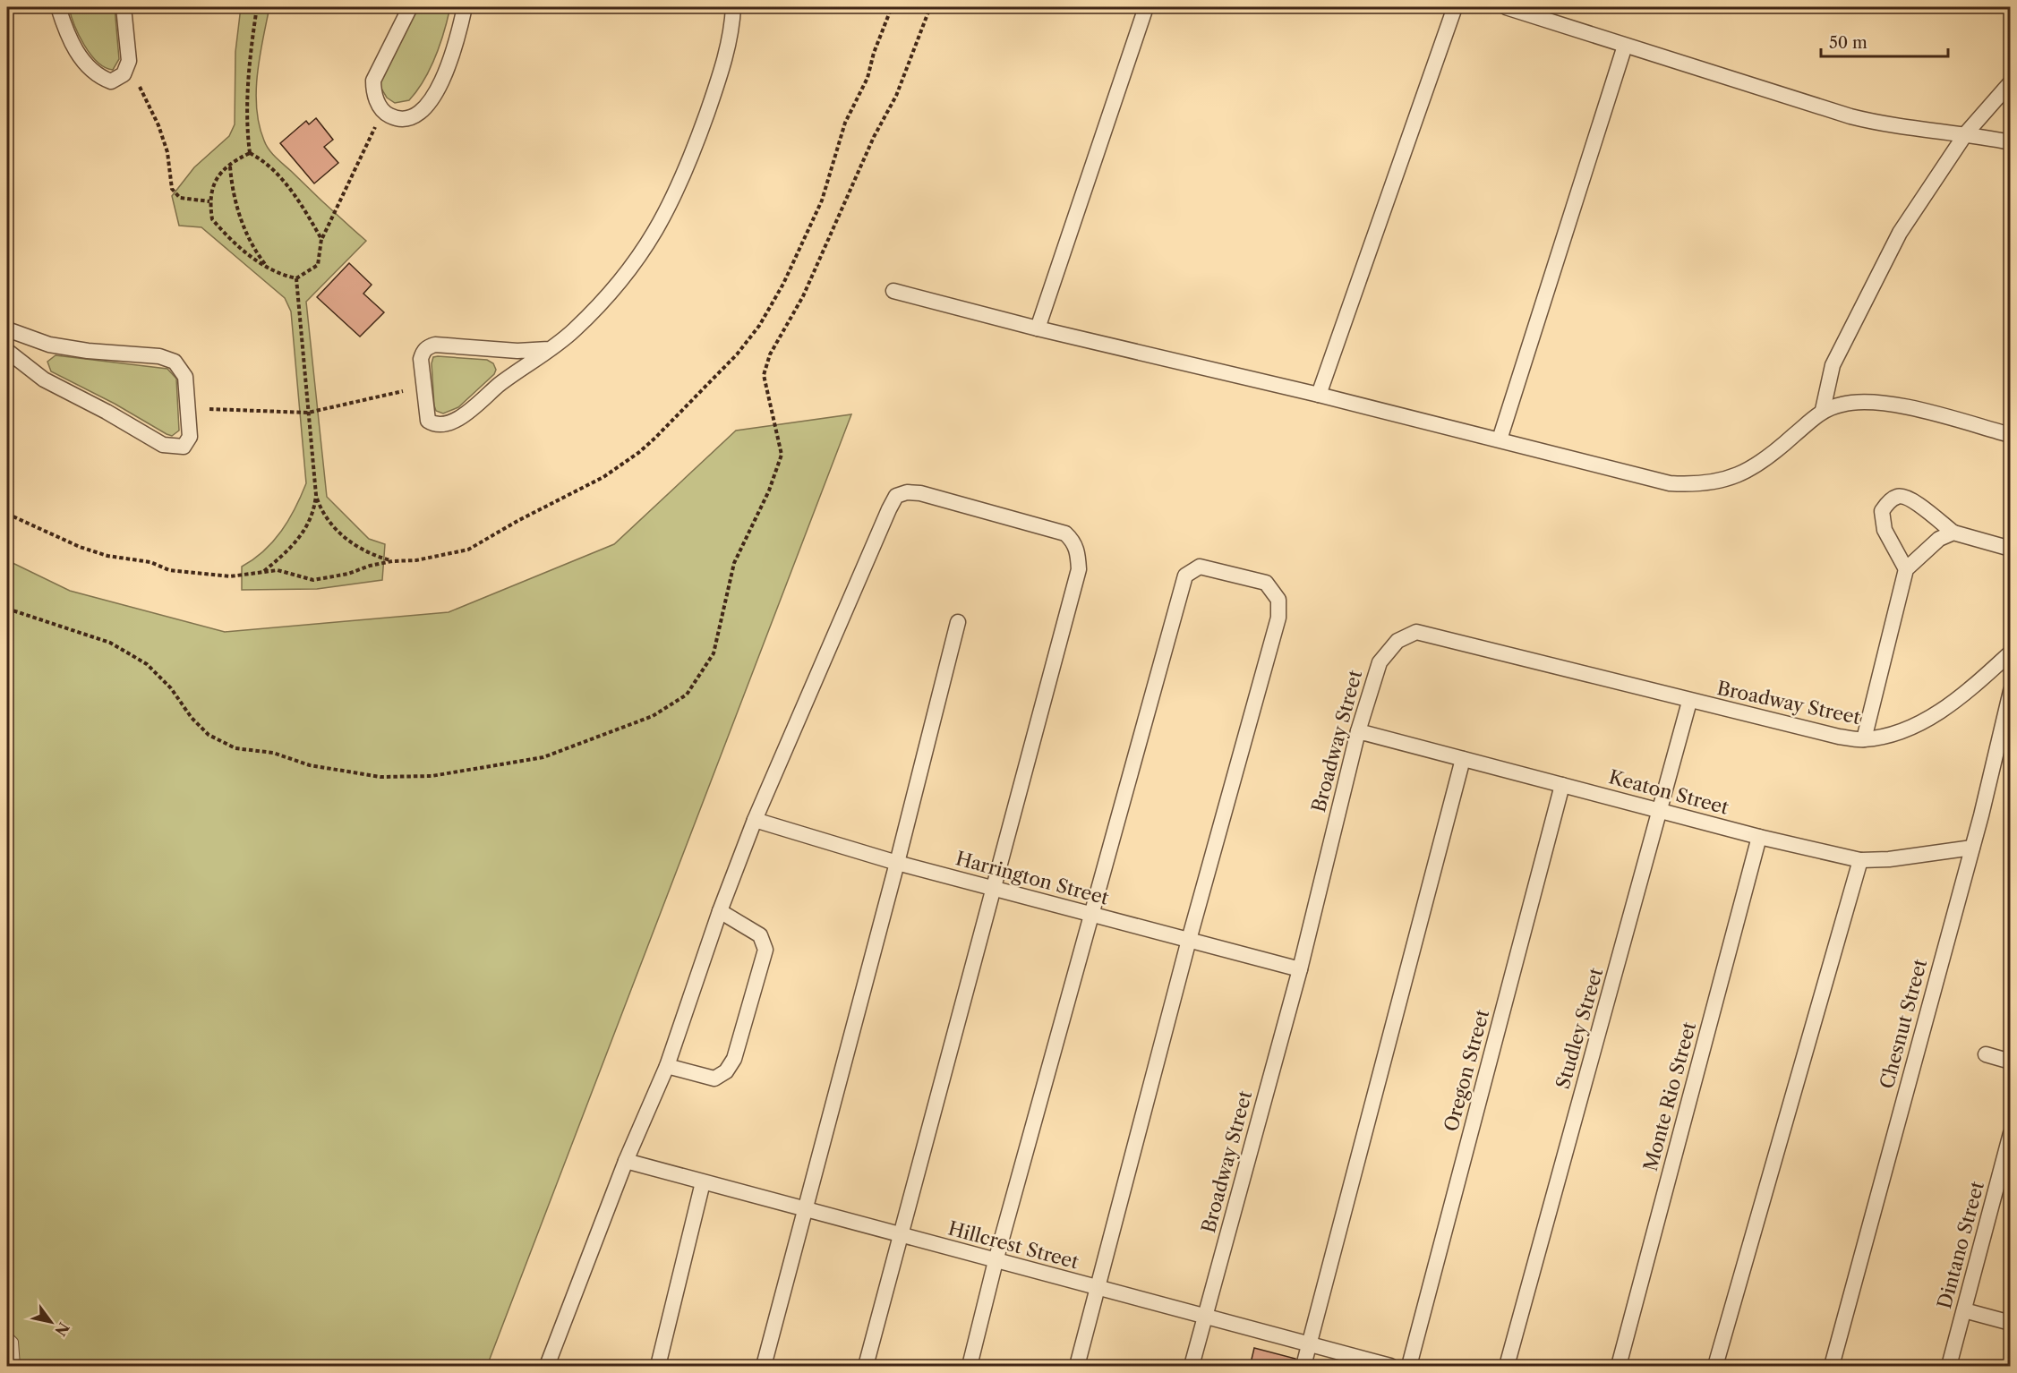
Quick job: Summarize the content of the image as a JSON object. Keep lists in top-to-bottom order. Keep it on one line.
{"streets":{"street":["Broadway Street","Keaton Street","Harrington Street","Chesnut Street","Studley Street","Oregon Street","Monte Rio Street","Hillcrest Street","Dintano Street"]},"crossings":[["Broadway Street","Keaton Street"],["Broadway Street","Harrington Street"],["Broadway Street","Studley Street"],["Broadway Street","Hillcrest Street"],["Keaton Street","Chesnut Street"],["Keaton Street","Studley Street"],["Keaton Street","Oregon Street"],["Keaton Street","Monte Rio Street"]],"scale_bar":"50 m","north":"bottom right"}
